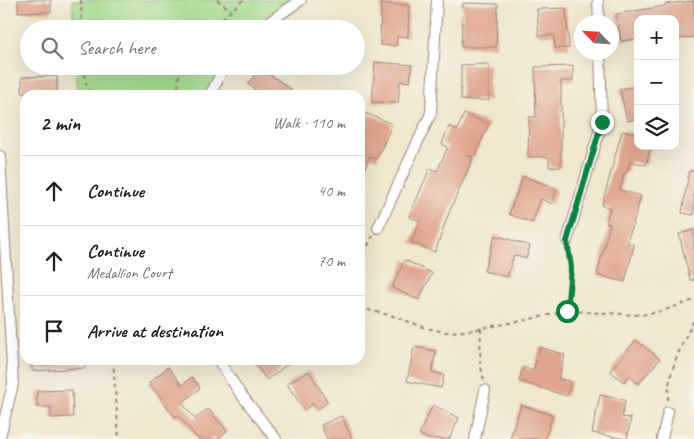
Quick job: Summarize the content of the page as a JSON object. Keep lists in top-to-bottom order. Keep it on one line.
{"north":"top left","page":{"map_buttons":["+","−"],"search":"Search here","heading":["2 min","Walk · 110 m"],"list":[["Continue","40 m"],["Continue","Medallion Court","70 m"],"Arrive at destination"]}}
